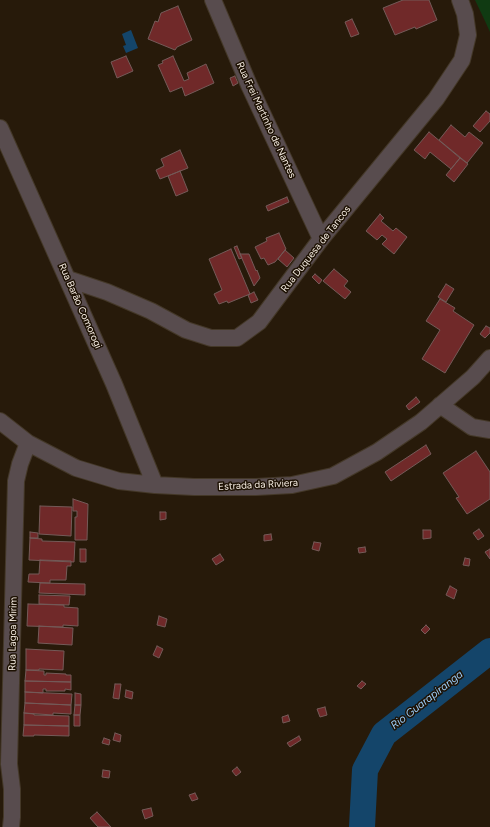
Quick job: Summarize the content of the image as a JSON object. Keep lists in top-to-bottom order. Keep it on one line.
{"streets":{"street":["Rua Frei Martinho de Nantes","Rua Duquesa de Tancos","Rua Barão Comorogi","Estrada da Riviera","Rua Lagoa Mirim"]},"crossings":[["Rua Frei Martinho de Nantes","Rua Duquesa de Tancos"],["Rua Duquesa de Tancos","Rua Barão Comorogi"],["Rua Barão Comorogi","Estrada da Riviera"],["Estrada da Riviera","Rua Lagoa Mirim"]],"water":["Rio Guarapiranga"]}
